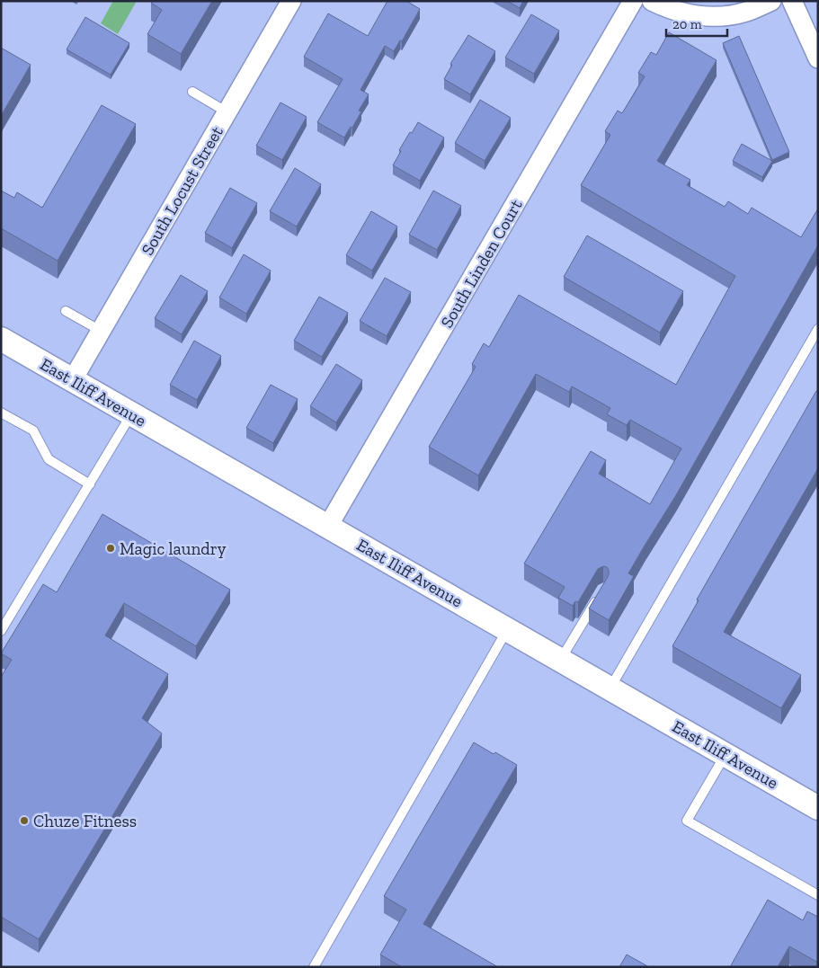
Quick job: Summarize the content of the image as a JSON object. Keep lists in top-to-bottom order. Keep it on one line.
{"streets":{"street":["South Locust Street","South Linden Court","East Iliff Avenue"]},"crossings":[["South Locust Street","East Iliff Avenue"],["South Linden Court","East Iliff Avenue"]],"places":["Magic laundry","Chuze Fitness"],"scale_bar":"20 m"}
